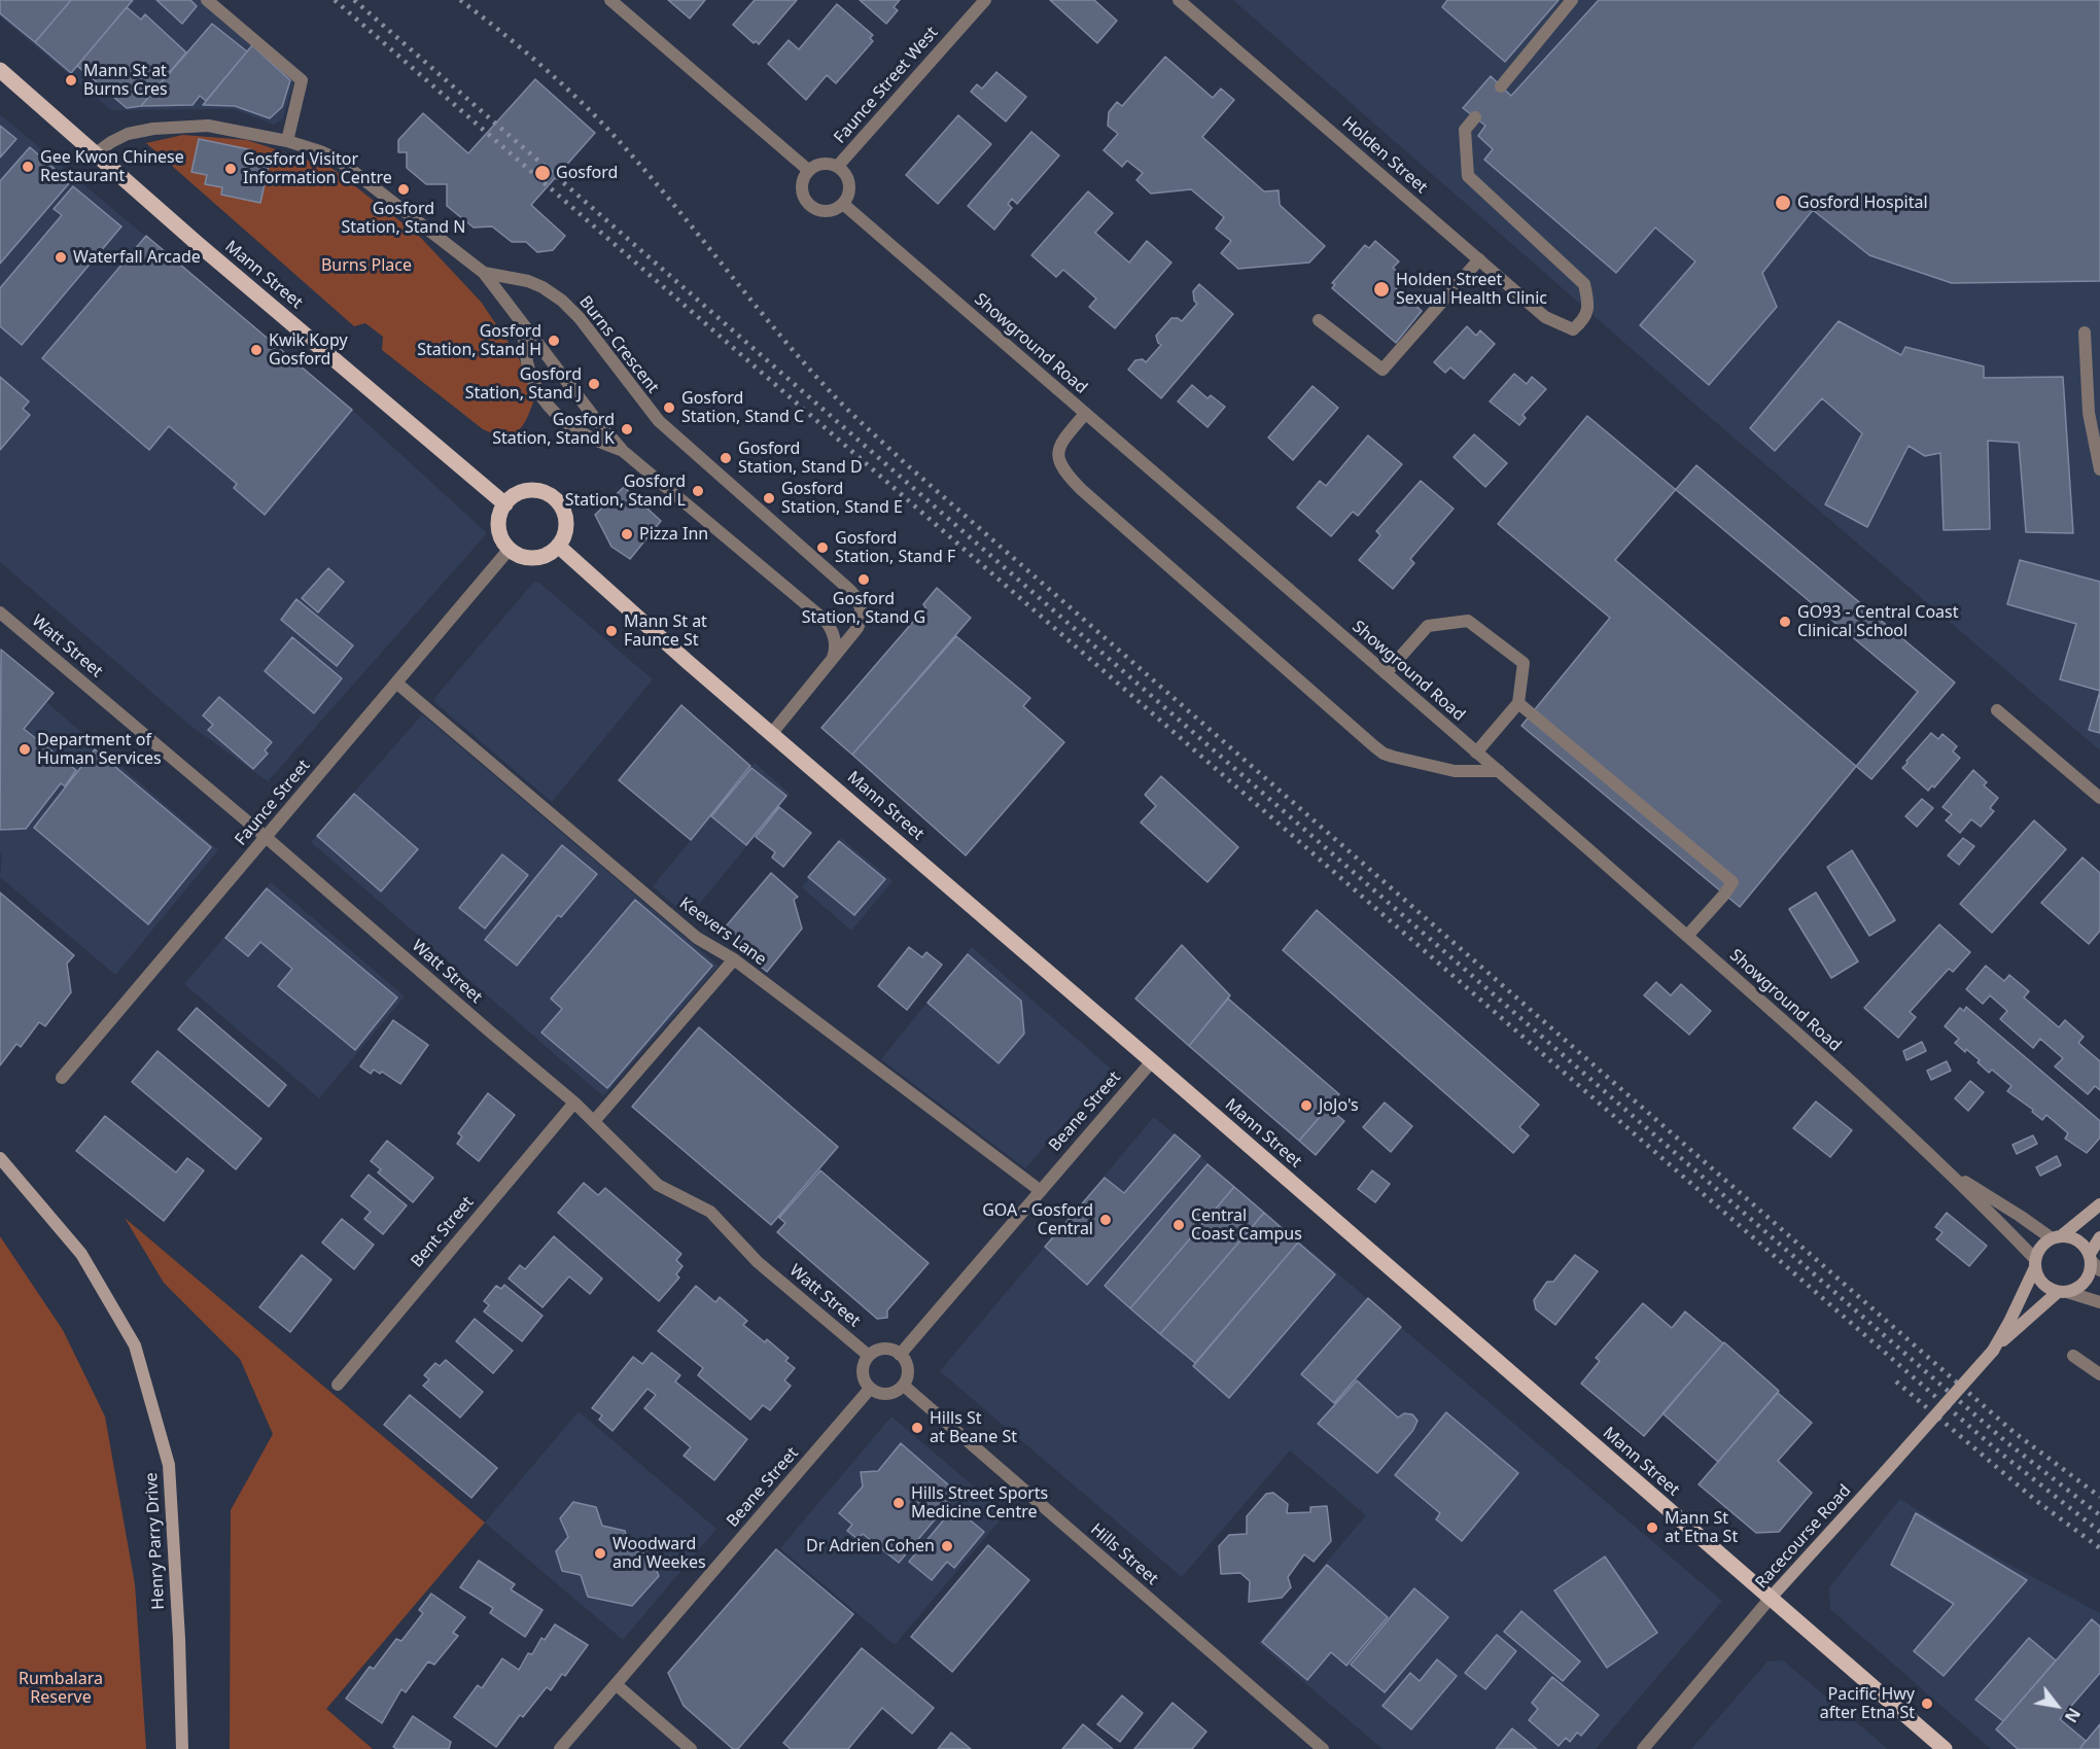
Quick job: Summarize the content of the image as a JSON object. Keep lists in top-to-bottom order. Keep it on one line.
{"streets":{"main road":["Mann Street","Racecourse Road","Henry Parry Drive"],"street":["Faunce Street West","Holden Street","Showground Road","Burns Crescent","Watt Street","Faunce Street","Keevers Lane","Beane Street","Bent Street","Hills Street"]},"crossings":[["Faunce Street West","Showground Road"],["Mann Street","Burns Crescent"],["Mann Street","Faunce Street"],["Mann Street","Beane Street"],["Mann Street","Racecourse Road"],["Showground Road","Racecourse Road"],["Watt Street","Faunce Street"],["Watt Street","Beane Street"],["Watt Street","Bent Street"],["Watt Street","Hills Street"],["Faunce Street","Keevers Lane"],["Keevers Lane","Beane Street"],["Beane Street","Hills Street"]],"parks":["Burns Place","Rumbalara Reserve"],"places":["Mann St at Burns Cres","Gee Kwon Chinese Restaurant","Gosford Visitor Information Centre","Gosford","Gosford Station, Stand N","Gosford Hospital","Waterfall Arcade","Holden Street Sexual Health Clinic","Gosford Station, Stand H","Kwik Kopy Gosford","Gosford Station, Stand J","Gosford Station, Stand C","Gosford Station, Stand K","Gosford Station, Stand D","Gosford Station, Stand L","Gosford Station, Stand E","Pizza Inn","Gosford Station, Stand F","Gosford Station, Stand G","GO93 - Central Coast Clinical School","Mann St at Faunce St","Department of Human Services","JoJo's","GOA - Gosford Central","Central Coast Campus","Hills St at Beane St","Hills Street Sports Medicine Centre","Mann St at Etna St","Dr Adrien Cohen","Woodward and Weekes","Pacific Hwy after Etna St"],"north":"bottom right"}
